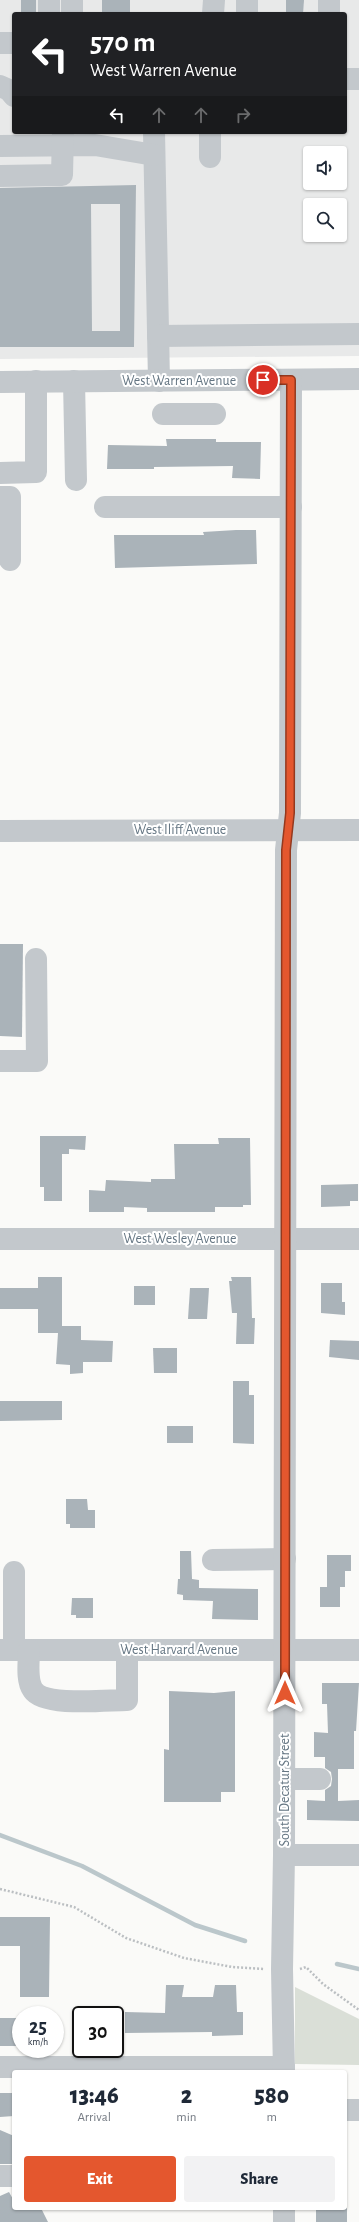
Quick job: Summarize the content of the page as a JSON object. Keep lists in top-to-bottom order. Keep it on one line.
{"streets":{"street":["West Warren Avenue","West Iliff Avenue","West Wesley Avenue","West Harvard Avenue","South Decatur Street"]},"crossings":[["West Warren Avenue","South Decatur Street"],["West Iliff Avenue","South Decatur Street"],["West Wesley Avenue","South Decatur Street"],["West Harvard Avenue","South Decatur Street"]],"page":{"turn":["570 m","West Warren Avenue"],"speed":"25 km/h","limit":"30","eta":["13:46","Arrival","2","min","580","m"],"buttons":["Exit","Share"]}}
